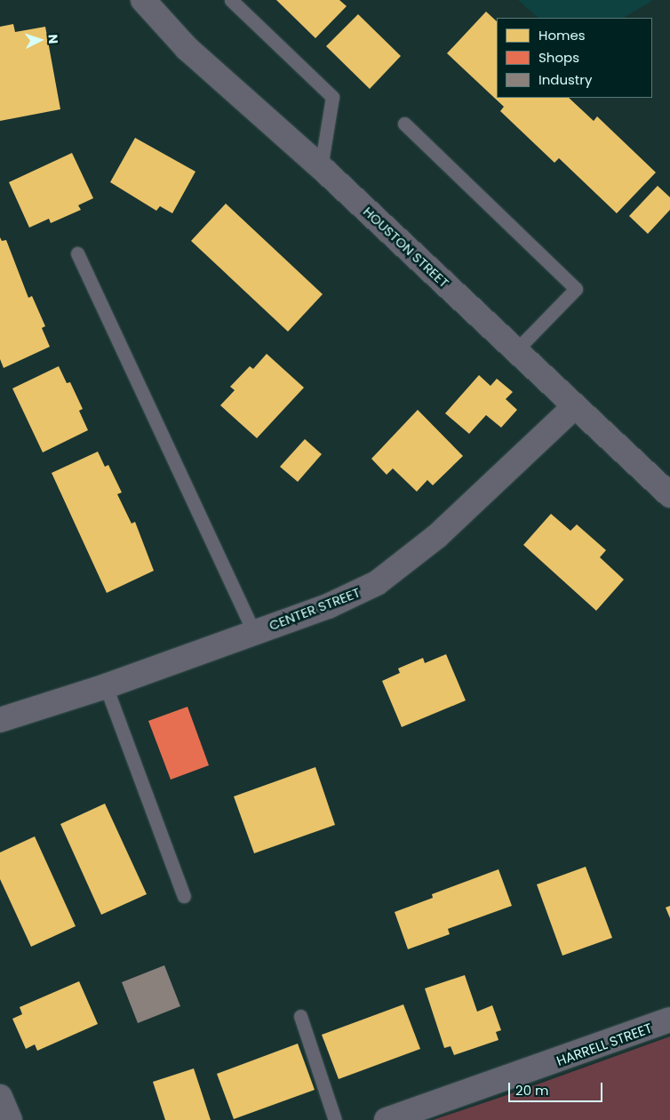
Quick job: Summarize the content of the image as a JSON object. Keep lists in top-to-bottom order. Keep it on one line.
{"streets":{"street":["HOUSTON STREET","CENTER STREET","HARRELL STREET"]},"crossings":[["HOUSTON STREET","CENTER STREET"]],"legend":["Homes","Shops","Industry"],"scale_bar":"20 m","north":"right"}
